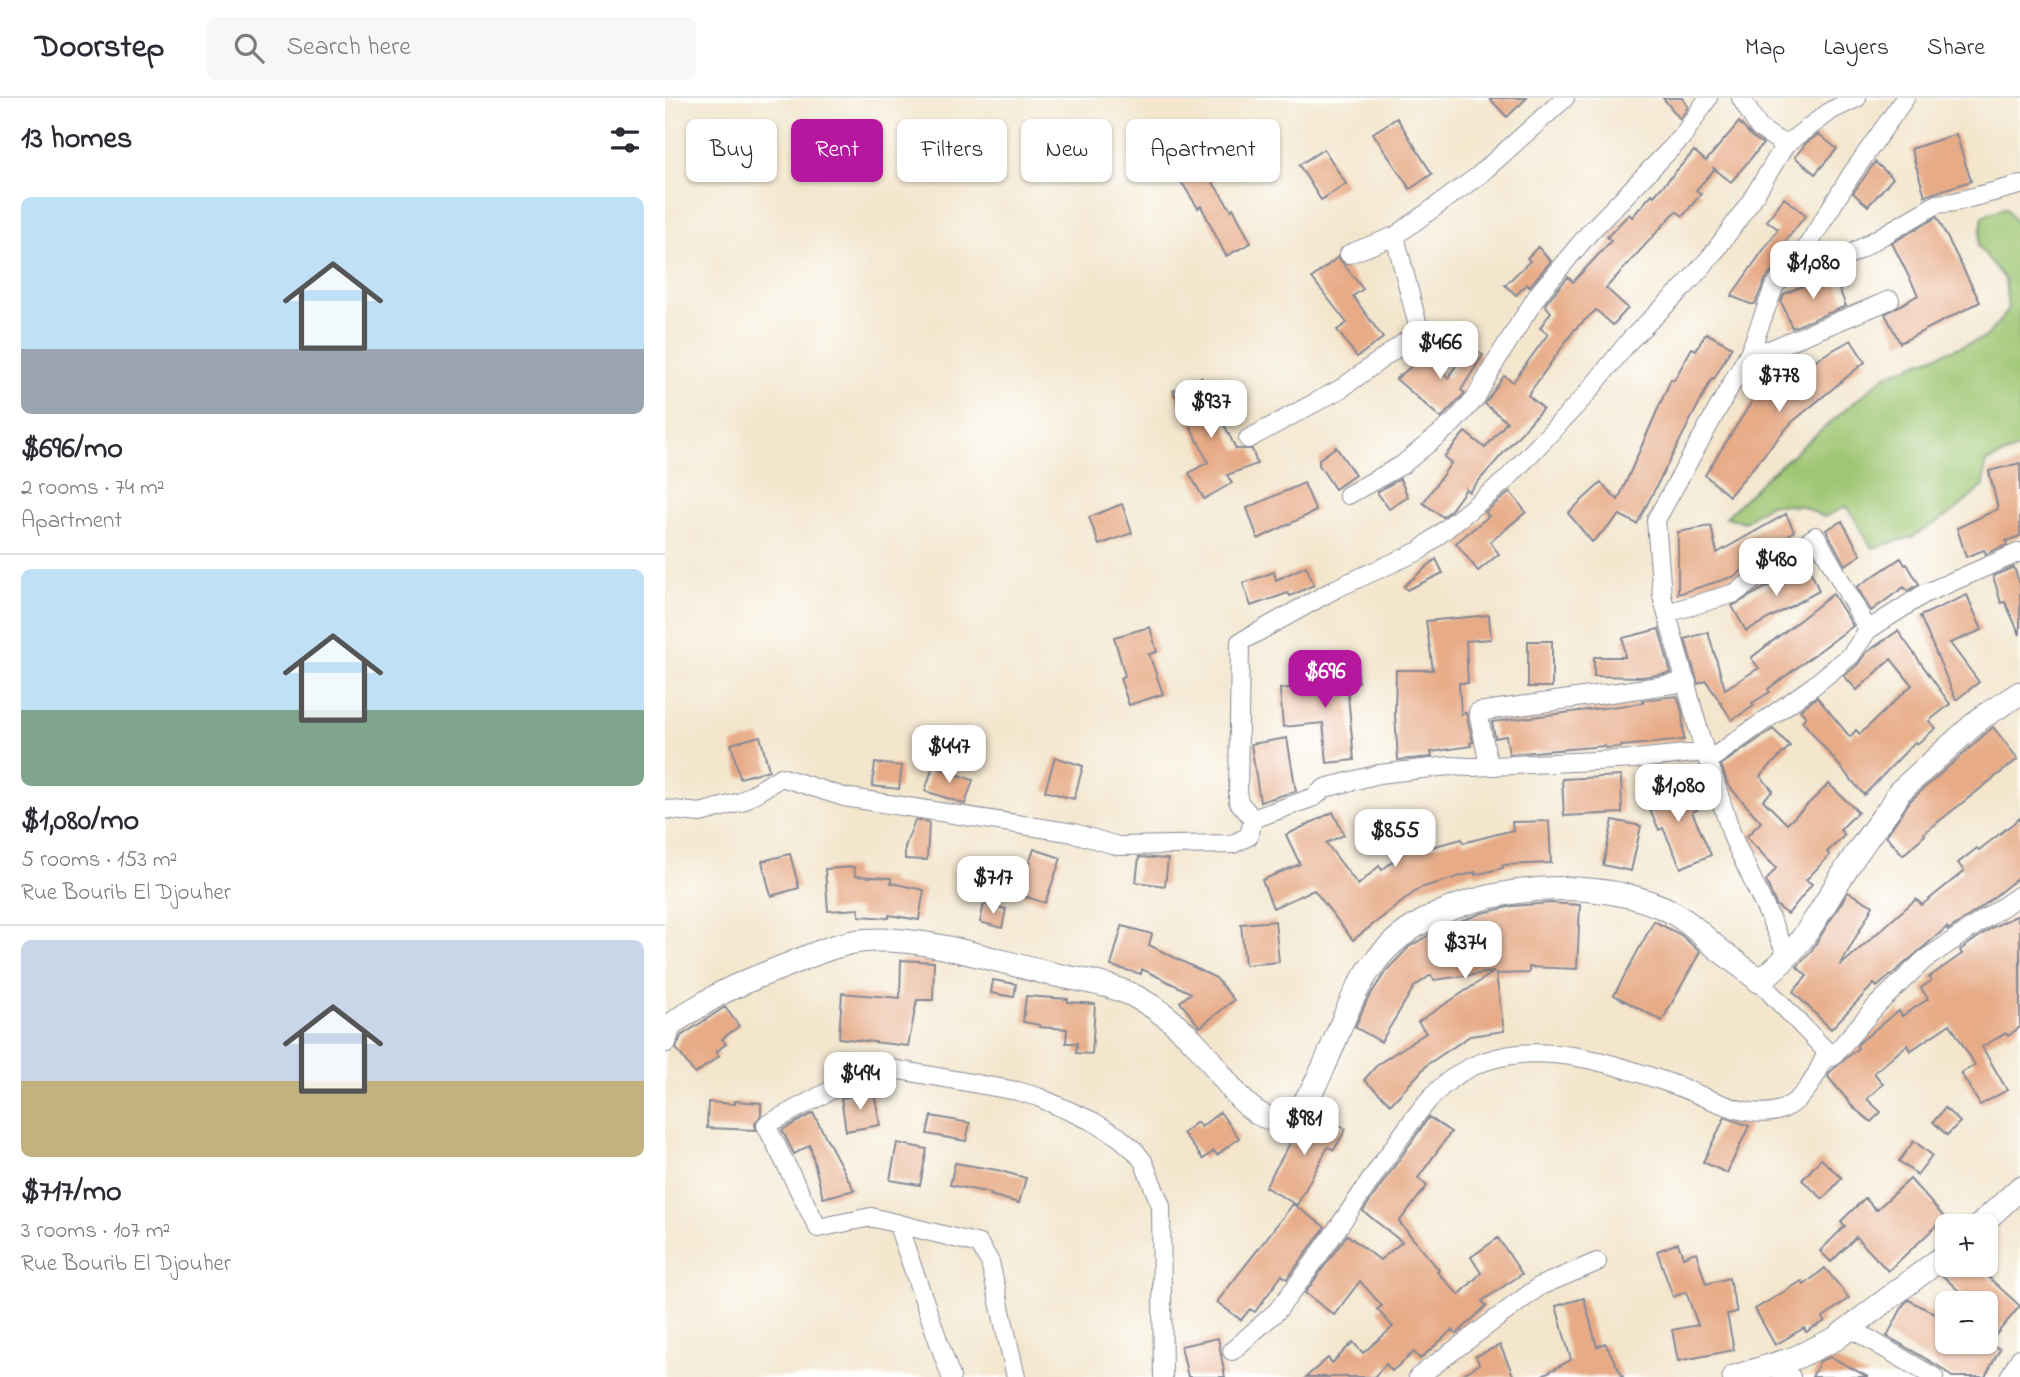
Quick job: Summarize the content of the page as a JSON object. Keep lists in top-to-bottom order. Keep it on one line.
{"page":{"header":"Doorstep","search":"Search here","nav":["Map","Layers","Share"],"heading":"13 homes","chip":["Buy","Rent","Filters","New","Apartment"],"list":[{"name":"$696/mo","note":"2 rooms · 74 m² · Apartment"},{"name":"$1,080/mo","note":"5 rooms · 153 m² · Rue Bourib El Djouher"},{"name":"$717/mo","note":"3 rooms · 107 m² · Rue Bourib El Djouher"}],"price":["$1,080","$466","$778","$937","$480","$696","$447","$1,080","$855","$717","$374","$494","$981"],"map_buttons":["+","−"]}}
